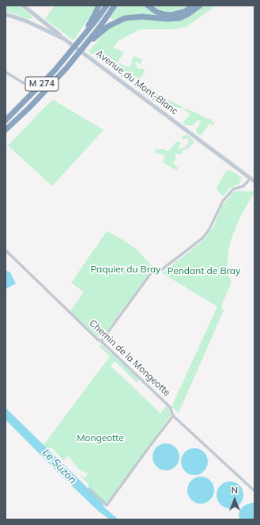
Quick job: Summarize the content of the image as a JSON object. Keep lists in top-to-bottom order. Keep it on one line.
{"streets":{"highway":["M 274"],"main road":["Avenue du Mont-Blanc"],"street":["Chemin de la Mongeotte"]},"water":["Le Suzon"],"parks":["Paquier du Bray","Pendant de Bray","Mongeotte"],"north":"top"}
